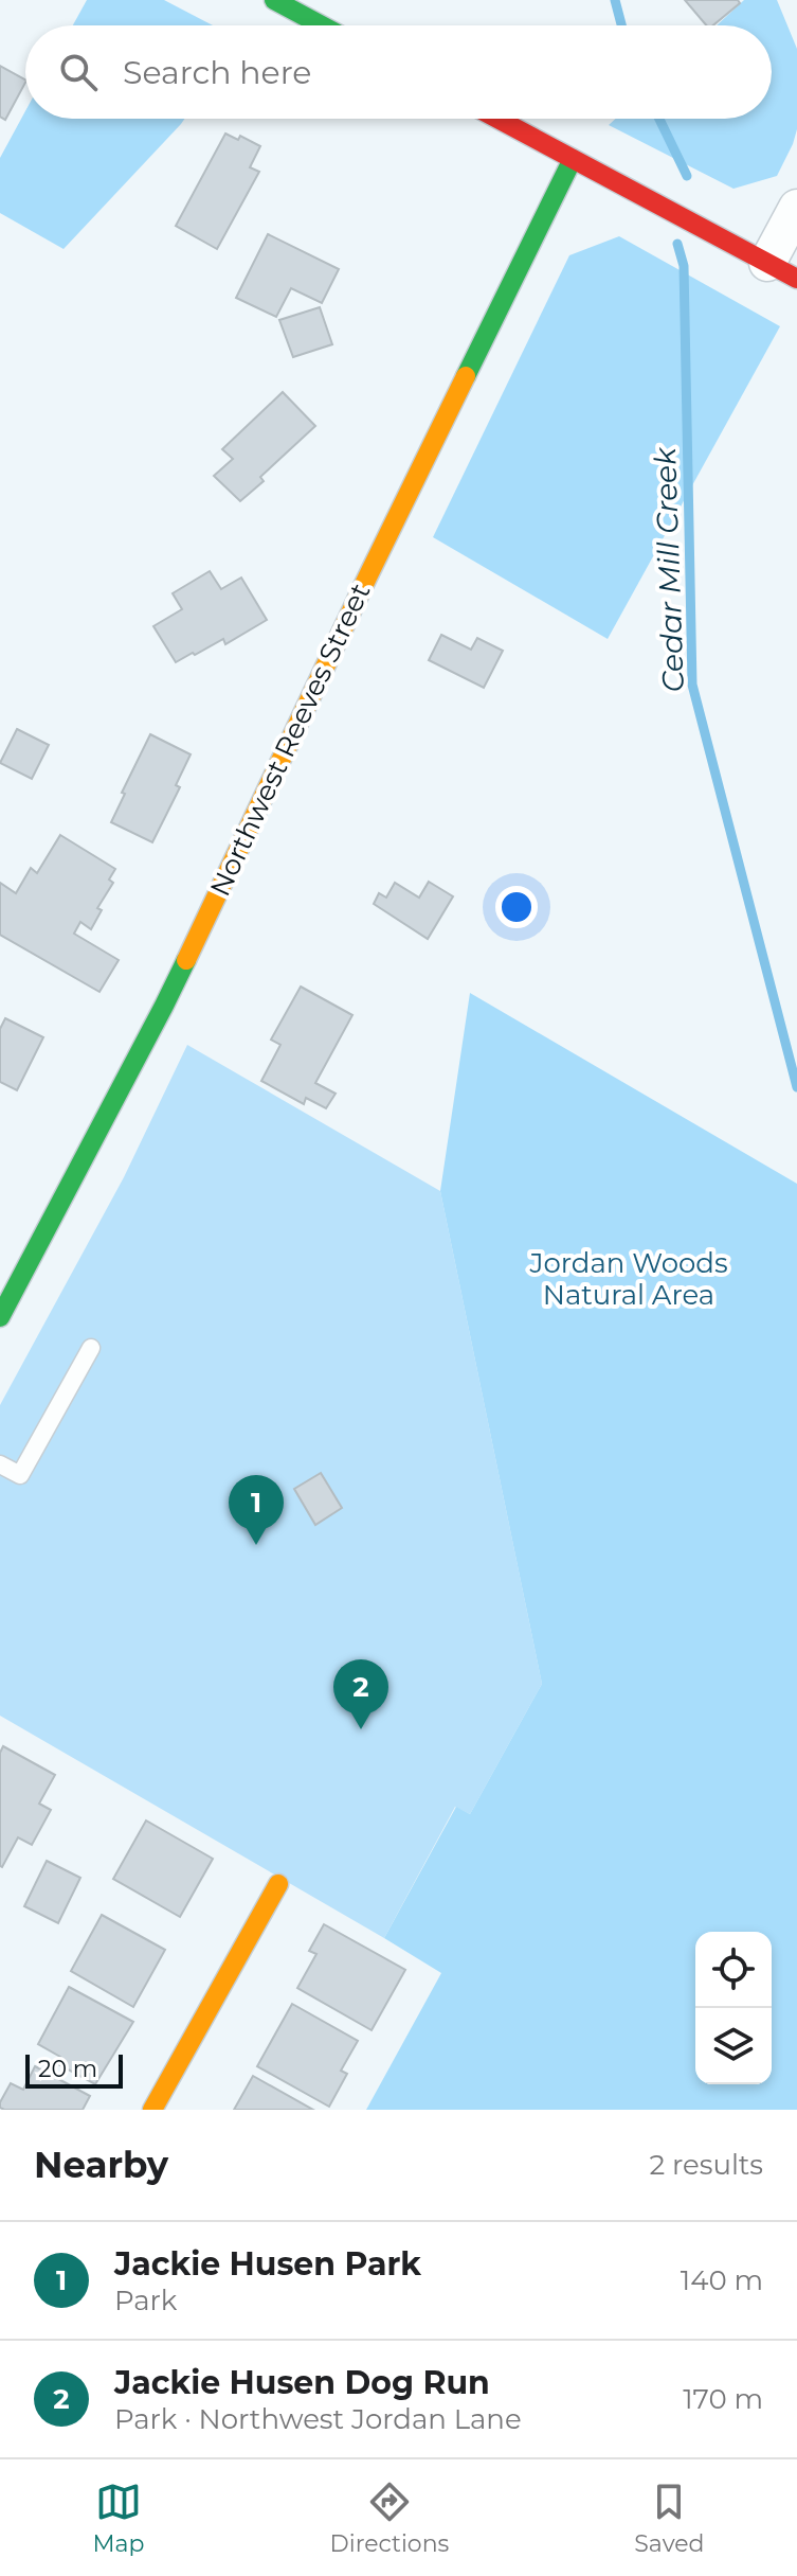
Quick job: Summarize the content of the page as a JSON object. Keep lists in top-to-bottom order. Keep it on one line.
{"streets":{"street":["Northwest Reeves Street"]},"water":["Cedar Mill Creek"],"parks":["Jordan Woods Natural Area"],"scale_bar":"20 m","page":{"search":"Search here","pins":["1","2"],"scale":"20 m","heading":["Nearby","2 results"],"list":[{"mark":"1","name":"Jackie Husen Park","note":"Park","value":"140 m"},{"mark":"2","name":"Jackie Husen Dog Run","note":"Park · Northwest Jordan Lane","value":"170 m"}],"nav":["Map","Directions","Saved"]}}
